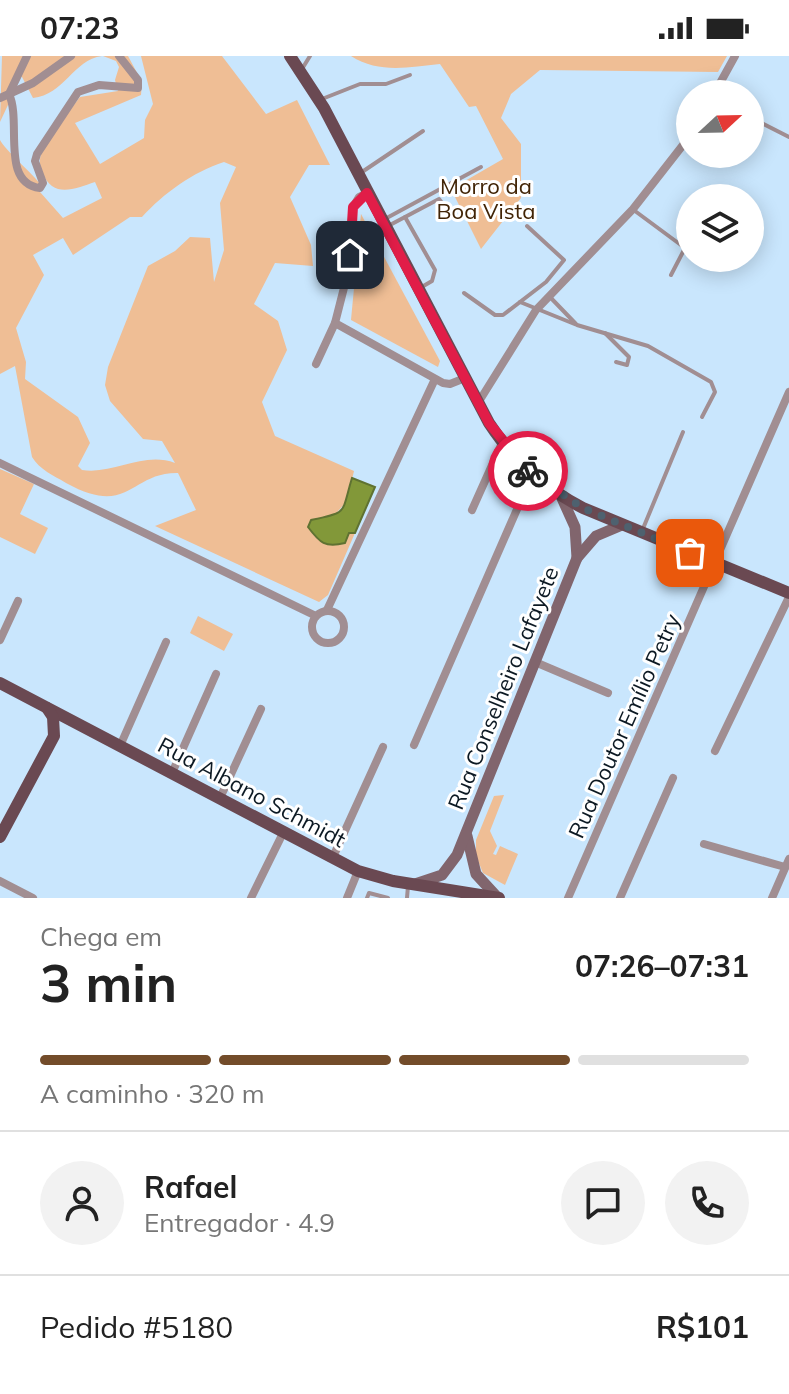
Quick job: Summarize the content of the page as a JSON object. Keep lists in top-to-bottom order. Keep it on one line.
{"streets":{"main road":["Rua Albano Schmidt"],"street":["Rua Conselheiro Lafayete","Rua Doutor Emílio Petry"]},"crossings":[["Rua Conselheiro Lafayete","Rua Albano Schmidt"]],"parks":["Morro da Boa Vista"],"north":"right","page":{"status":"07:23","heading":["3 min","Chega em","07:26–07:31"],"panel":["Rafael","Entregador · 4.9","Pedido #5180","R$101"],"bar":"A caminho · 320 m"}}
